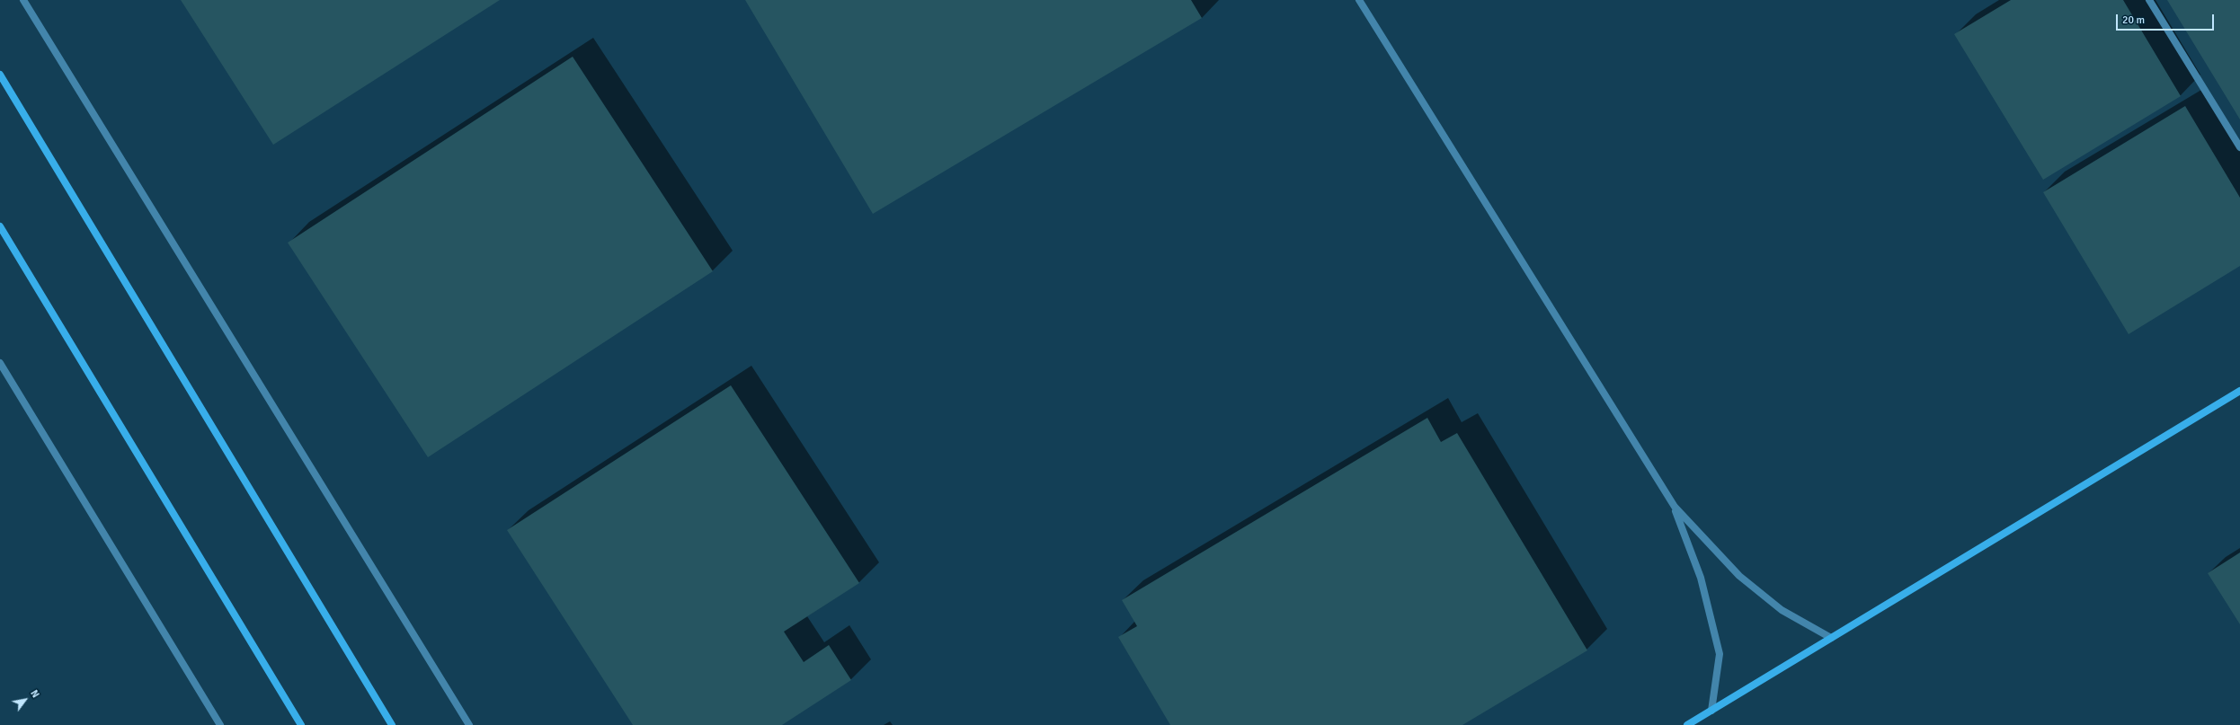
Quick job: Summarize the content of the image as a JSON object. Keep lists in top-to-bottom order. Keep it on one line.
{"scale_bar":"20 m","north":"top right"}
